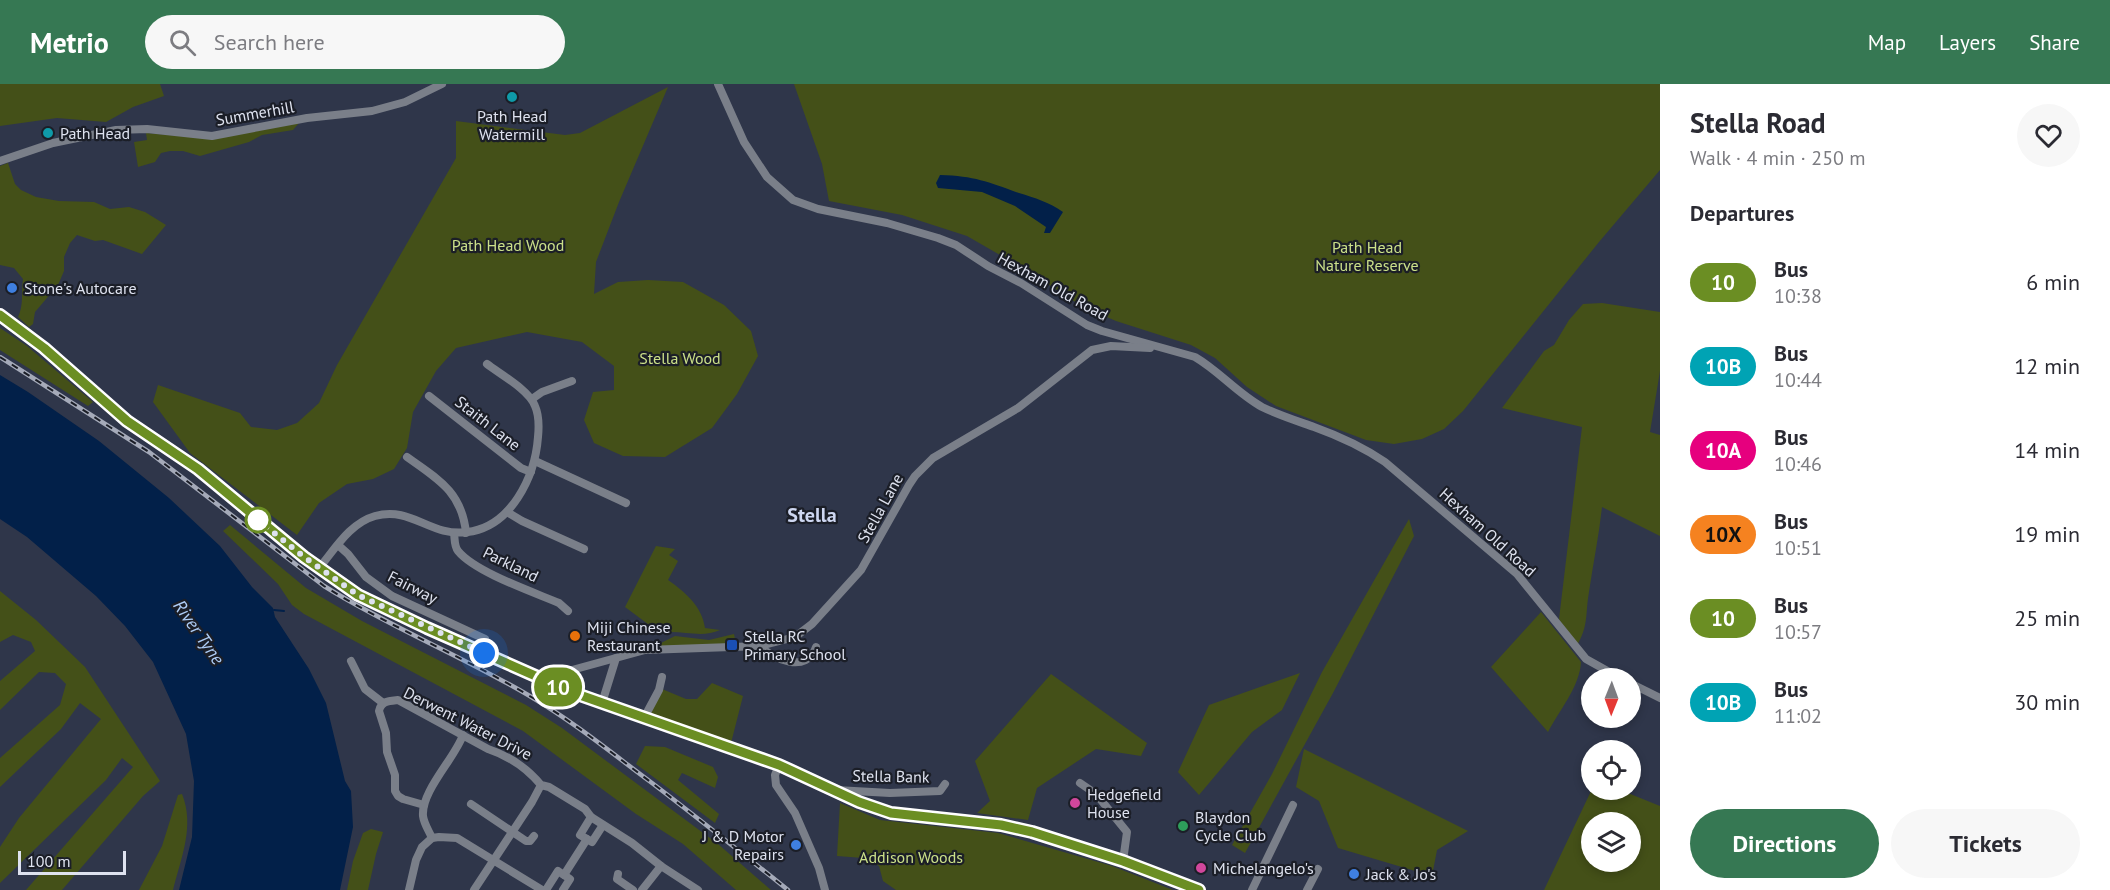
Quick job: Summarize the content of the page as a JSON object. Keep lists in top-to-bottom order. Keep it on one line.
{"streets":{"street":["Summerhill","Hexham Old Road","Staith Lane","Stella Lane","Parkland","Fairway","Derwent Water Drive","Stella Bank"]},"districts":["Stella"],"water":["River Tyne"],"parks":["Path Head Wood","Path Head Nature Reserve","Stella Wood","Addison Woods"],"places":{"other":["Path Head Watermill","Path Head","Stone's Autocare","Miji Chinese Restaurant","Hedgefield House","Blaydon Cycle Club","J & D Motor Repairs","Michelangelo's","Jack & Jo's"],"transit":["Stella RC Primary School"]},"lines":["bus line 10"],"scale_bar":"100 m","north":"bottom","page":{"header":"Metrio","search":"Search here","nav":["Map","Layers","Share"],"on_map":"10","heading":[["Stella Road","Walk · 4 min · 250 m"],"Departures"],"list":[{"mark":"10","name":"Bus","note":"10:38","value":"6 min"},{"mark":"10B","name":"Bus","note":"10:44","value":"12 min"},{"mark":"10A","name":"Bus","note":"10:46","value":"14 min"},{"mark":"10X","name":"Bus","note":"10:51","value":"19 min"},{"mark":"10","name":"Bus","note":"10:57","value":"25 min"},{"mark":"10B","name":"Bus","note":"11:02","value":"30 min"}],"buttons":["Directions","Tickets"],"scale":"100 m"}}
